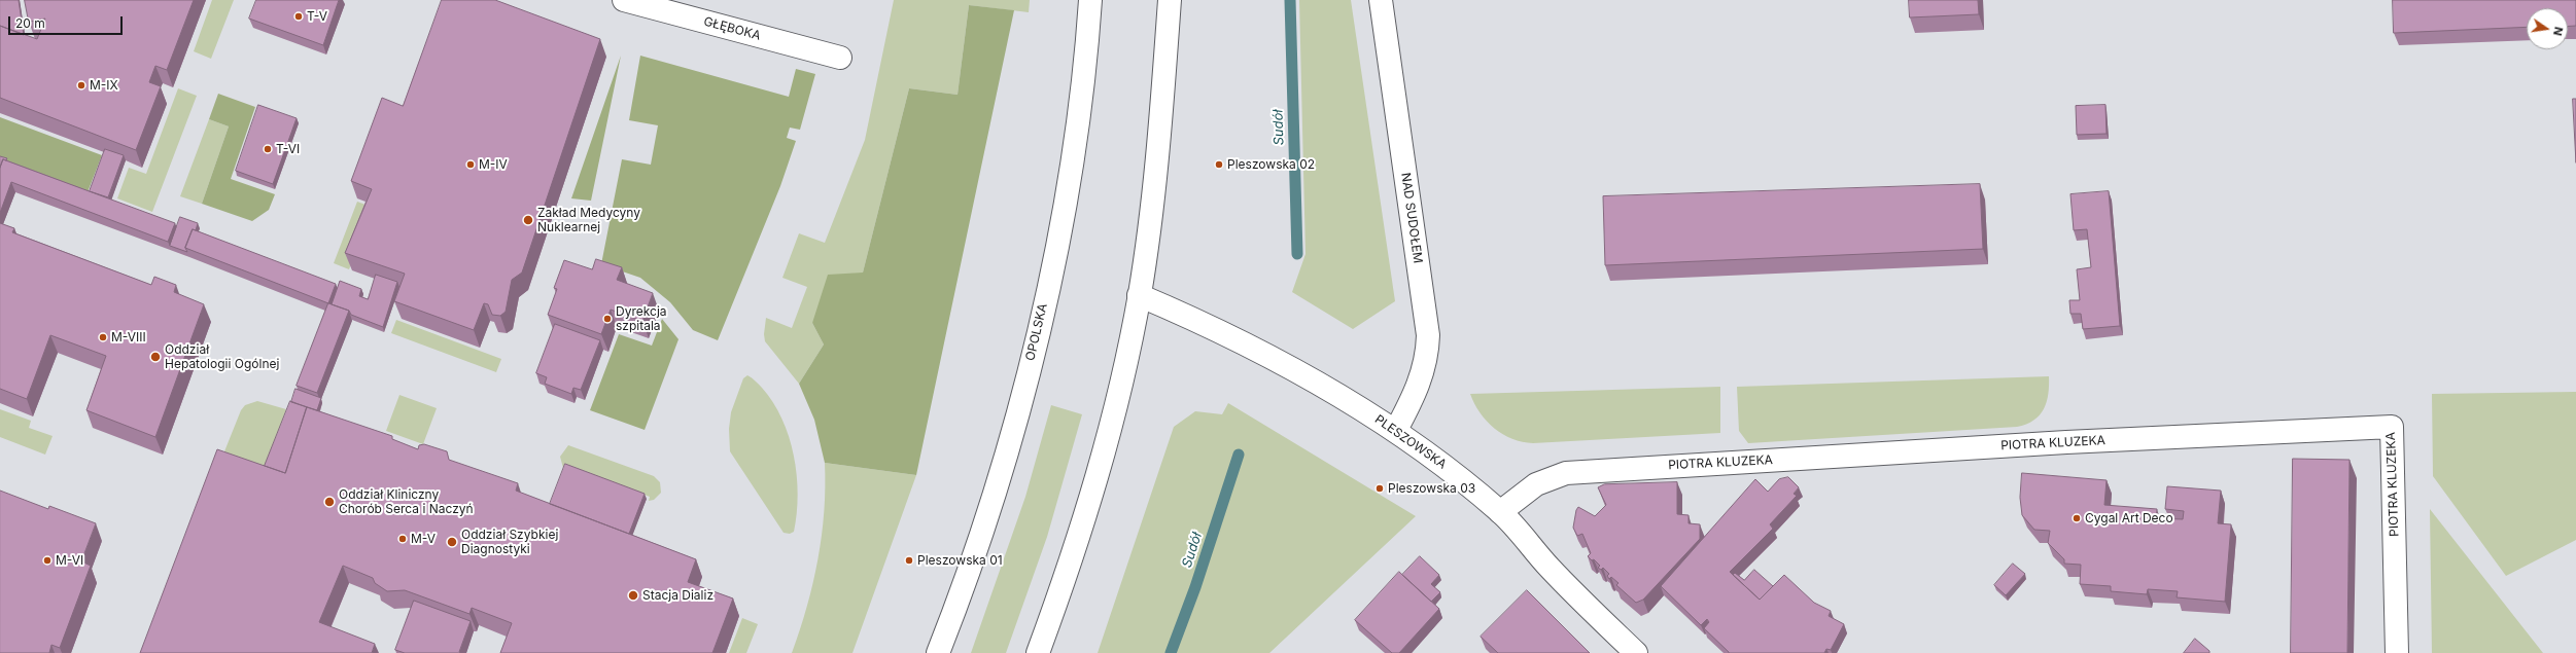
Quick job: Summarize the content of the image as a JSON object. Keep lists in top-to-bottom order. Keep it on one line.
{"streets":{"street":["GŁĘBOKA","NAD SUDOŁEM","OPOLSKA","PLESZOWSKA","PIOTRA KLUZEKA"]},"crossings":[["NAD SUDOŁEM","PLESZOWSKA"],["PLESZOWSKA","PIOTRA KLUZEKA"]],"water":["Sudół"],"places":["T-V","M-IX","T-VI","M-IV","Pleszowska 02","Zakład Medycyny Nuklearnej","Dyrekcja szpitala","M-VIII","Oddział Hepatologii Ogólnej","Pleszowska 03","Oddział Kliniczny Chorób Serca i Naczyń","Cygal Art Deco","M-V","Oddział Szybkiej Diagnostyki","M-VI","Pleszowska 01","Stacja Dializ"],"scale_bar":"20 m","north":"right"}
